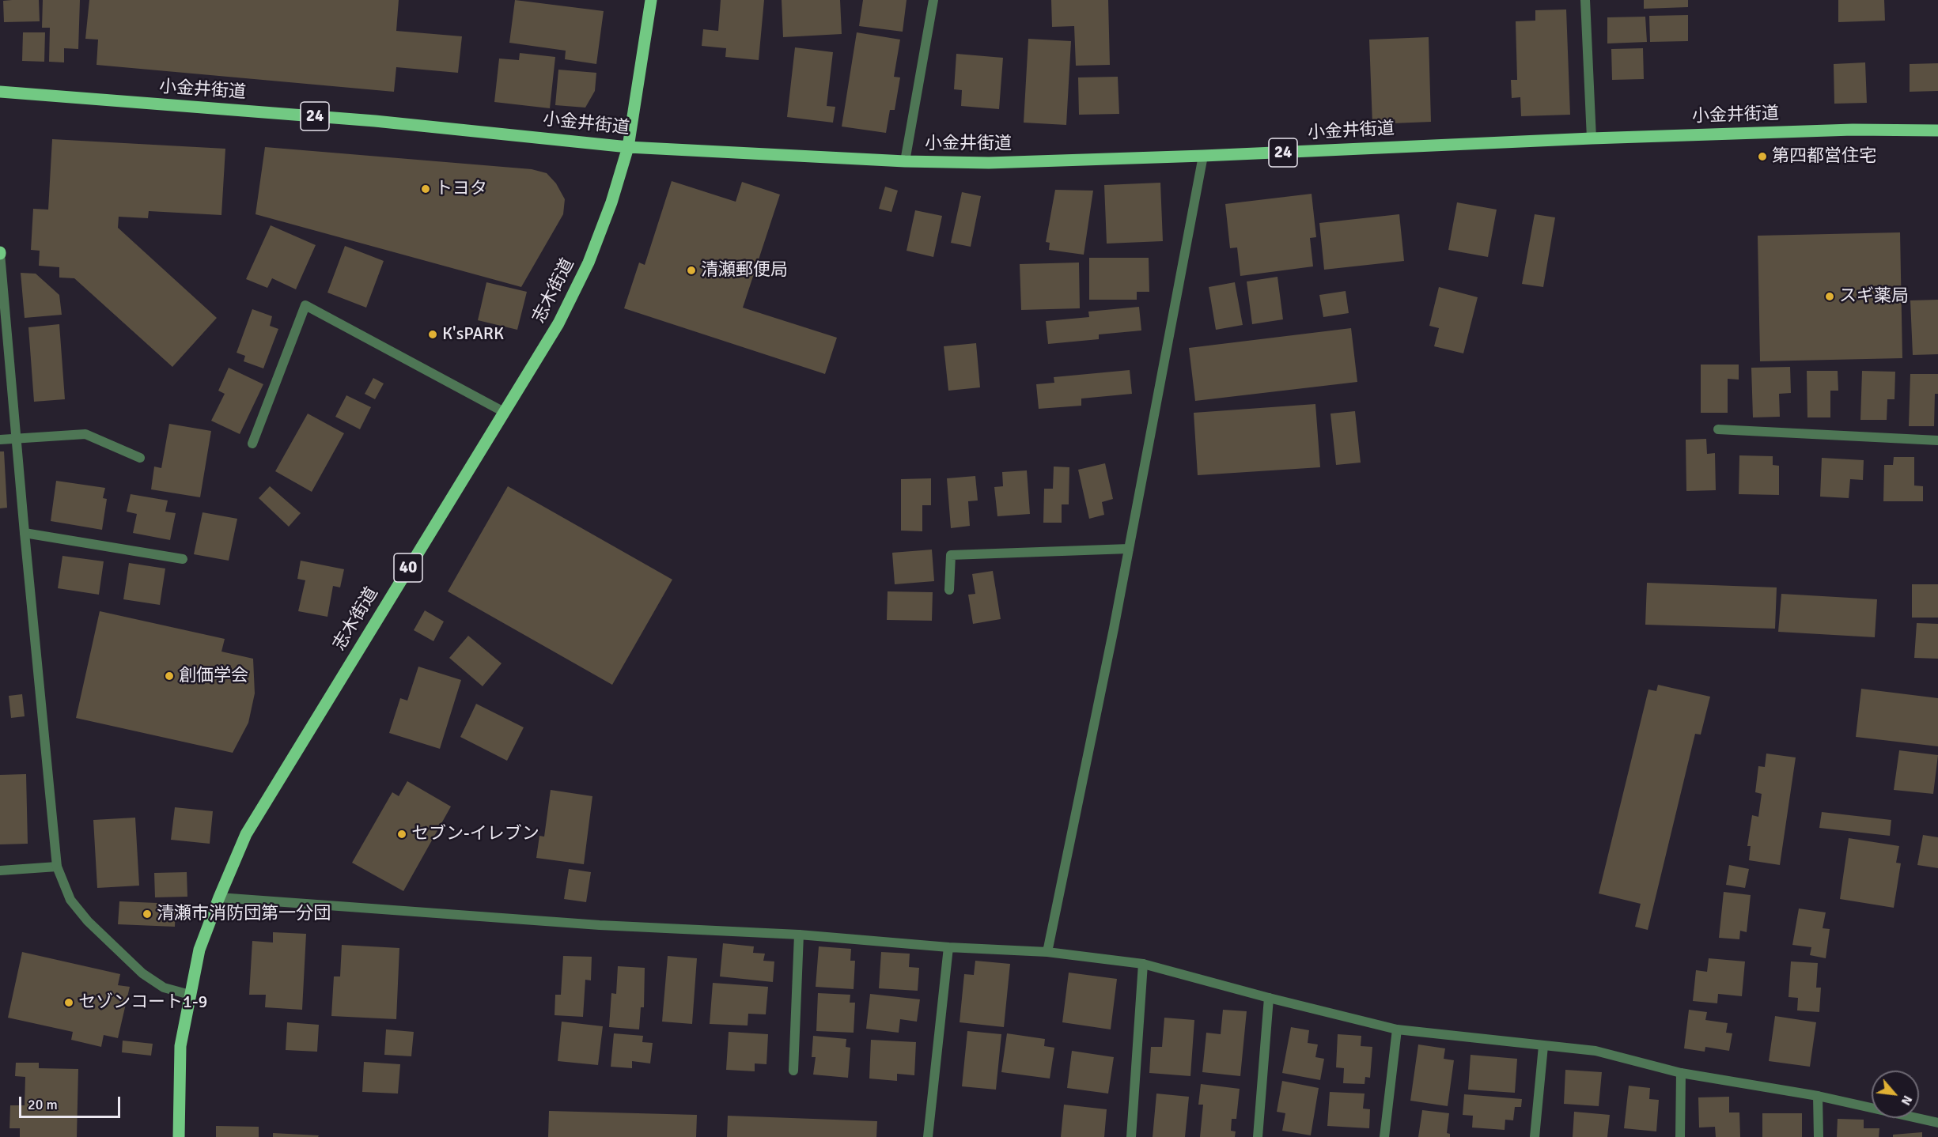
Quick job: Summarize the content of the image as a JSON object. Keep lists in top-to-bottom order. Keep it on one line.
{"streets":{"main road":["小金井街道","24","志木街道","40"]},"crossings":[["小金井街道","志木街道"]],"places":["第四都営住宅","トヨタ","清瀬郵便局","スギ薬局","K'sPARK","創価学会","セブン-イレブン","清瀬市消防団第一分団","セゾンコート1-9"],"scale_bar":"20 m","north":"bottom right"}
